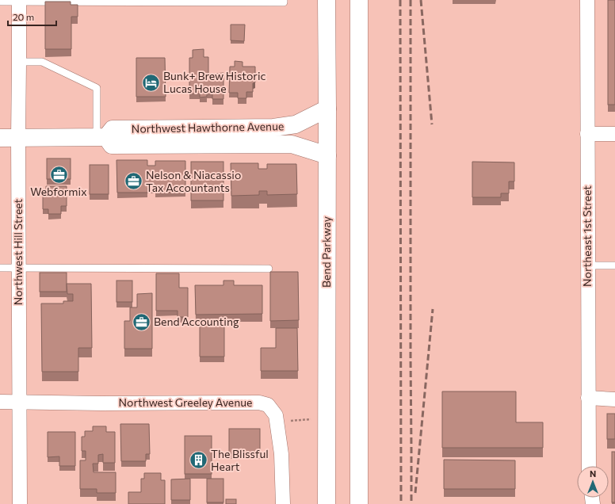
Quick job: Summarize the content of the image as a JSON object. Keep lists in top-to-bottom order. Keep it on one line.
{"streets":{"main road":["Northwest Hawthorne Avenue","Bend Parkway"],"street":["Northeast 1st Street","Northwest Hill Street","Northwest Greeley Avenue"]},"crossings":[["Northwest Hawthorne Avenue","Northwest Hill Street"],["Northwest Hawthorne Avenue","Bend Parkway"],["Northwest Hill Street","Northwest Greeley Avenue"]],"places":{"hotel":["Bunk+ Brew Historic Lucas House"],"office":["Webformix","Nelson & Niacassio Tax Accountants","Bend Accounting"],"building":["The Blissful Heart"]},"scale_bar":"20 m","north":"top"}
